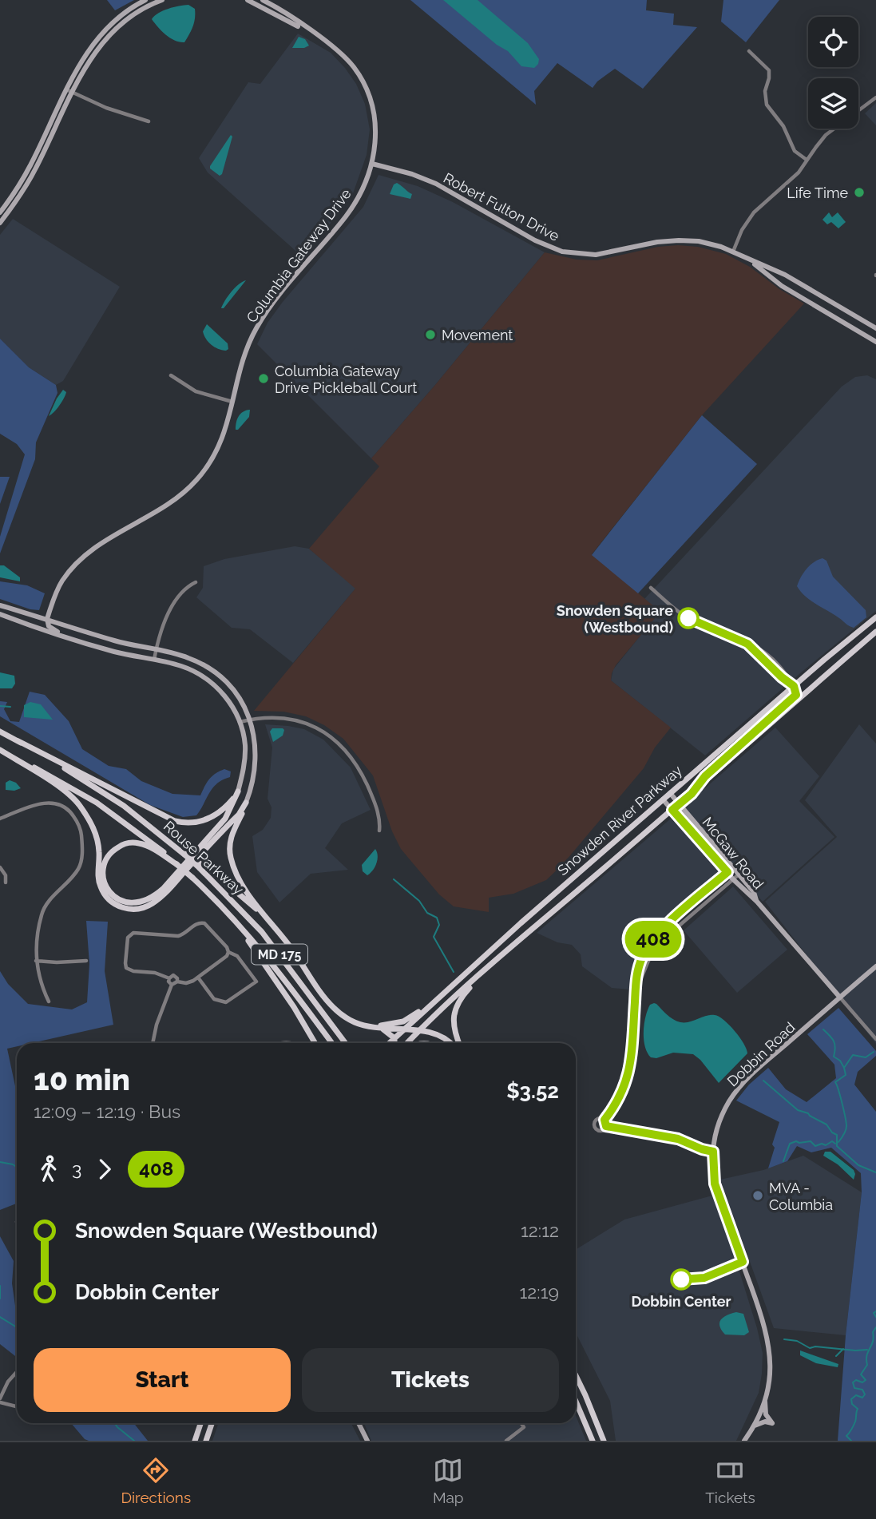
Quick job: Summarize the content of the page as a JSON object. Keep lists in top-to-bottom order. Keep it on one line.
{"streets":{"main road":["Snowden River Parkway","Rouse Parkway","MD 175"],"street":["Robert Fulton Drive","Columbia Gateway Drive","McGaw Road","Dobbin Road"]},"crossings":[["Robert Fulton Drive","Columbia Gateway Drive"],["Snowden River Parkway","McGaw Road"],["McGaw Road","Dobbin Road"]],"places":["Life Time","Movement","Columbia Gateway Drive Pickleball Court","Snowden Square (Westbound)","MVA - Columbia","Dobbin Center"],"lines":["bus line 408"],"page":{"on_map":"408","heading":["10 min","12:09 – 12:19 · Bus","$3.52"],"legs":["3","408"],"list":[{"name":"Snowden Square (Westbound)","value":"12:12"},{"name":"Dobbin Center","value":"12:19"}],"buttons":["Start","Tickets"],"tabs":["Directions","Map","Tickets"]}}
